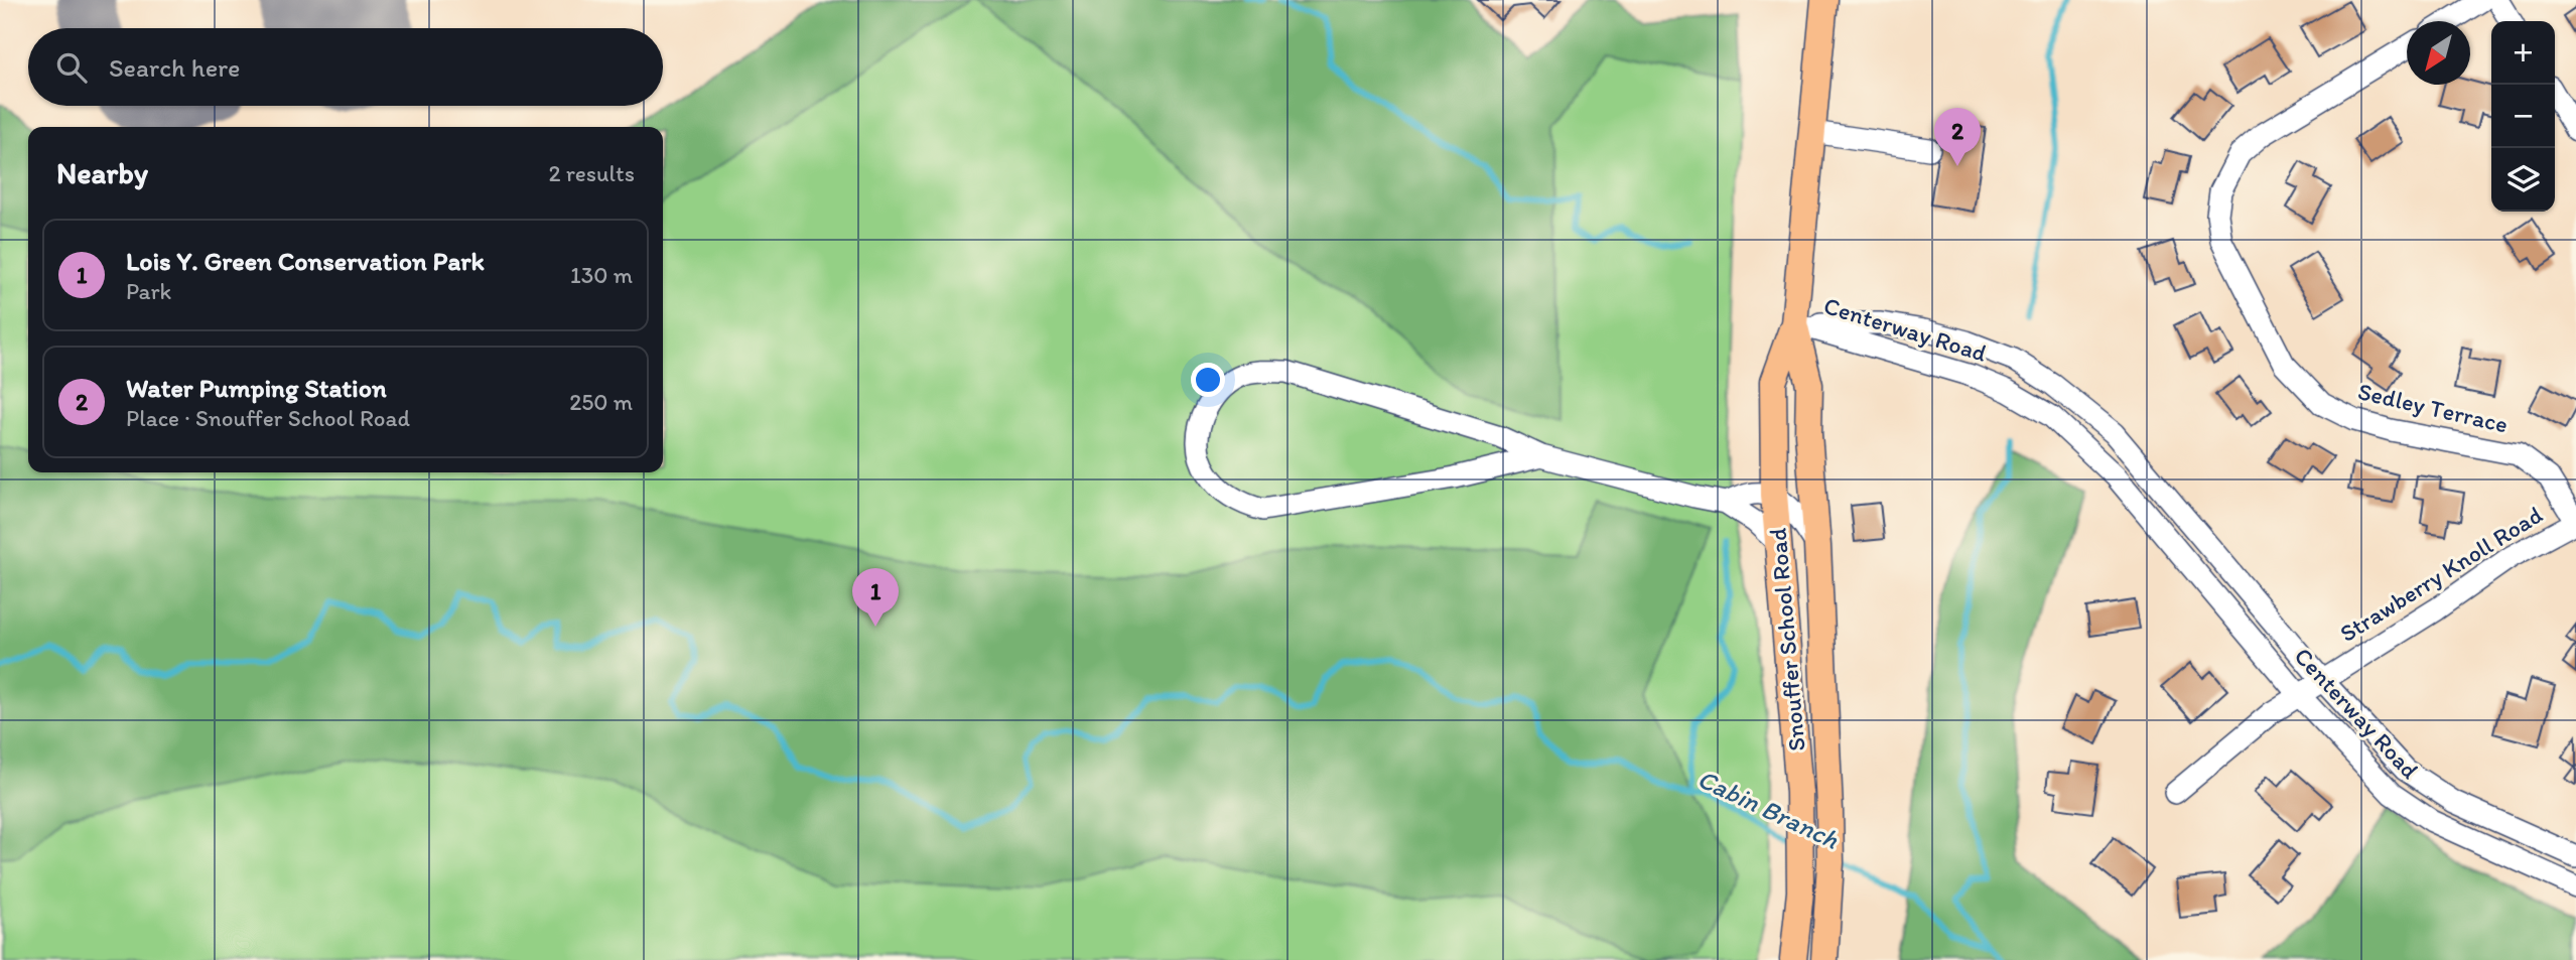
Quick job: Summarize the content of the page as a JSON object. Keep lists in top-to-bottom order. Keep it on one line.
{"streets":{"main road":["Snouffer School Road"],"street":["Centerway Road","Sedley Terrace","Strawberry Knoll Road"]},"crossings":[["Centerway Road","Strawberry Knoll Road"],["Centerway Road","Snouffer School Road"],["Sedley Terrace","Strawberry Knoll Road"]],"water":["Cabin Branch"],"north":"bottom left","page":{"map_buttons":["+","−"],"search":"Search here","pins":["2","1"],"heading":["Nearby","2 results"],"list":[{"mark":"1","name":"Lois Y. Green Conservation Park","note":"Park","value":"130 m"},{"mark":"2","name":"Water Pumping Station","note":"Place · Snouffer School Road","value":"250 m"}]}}
